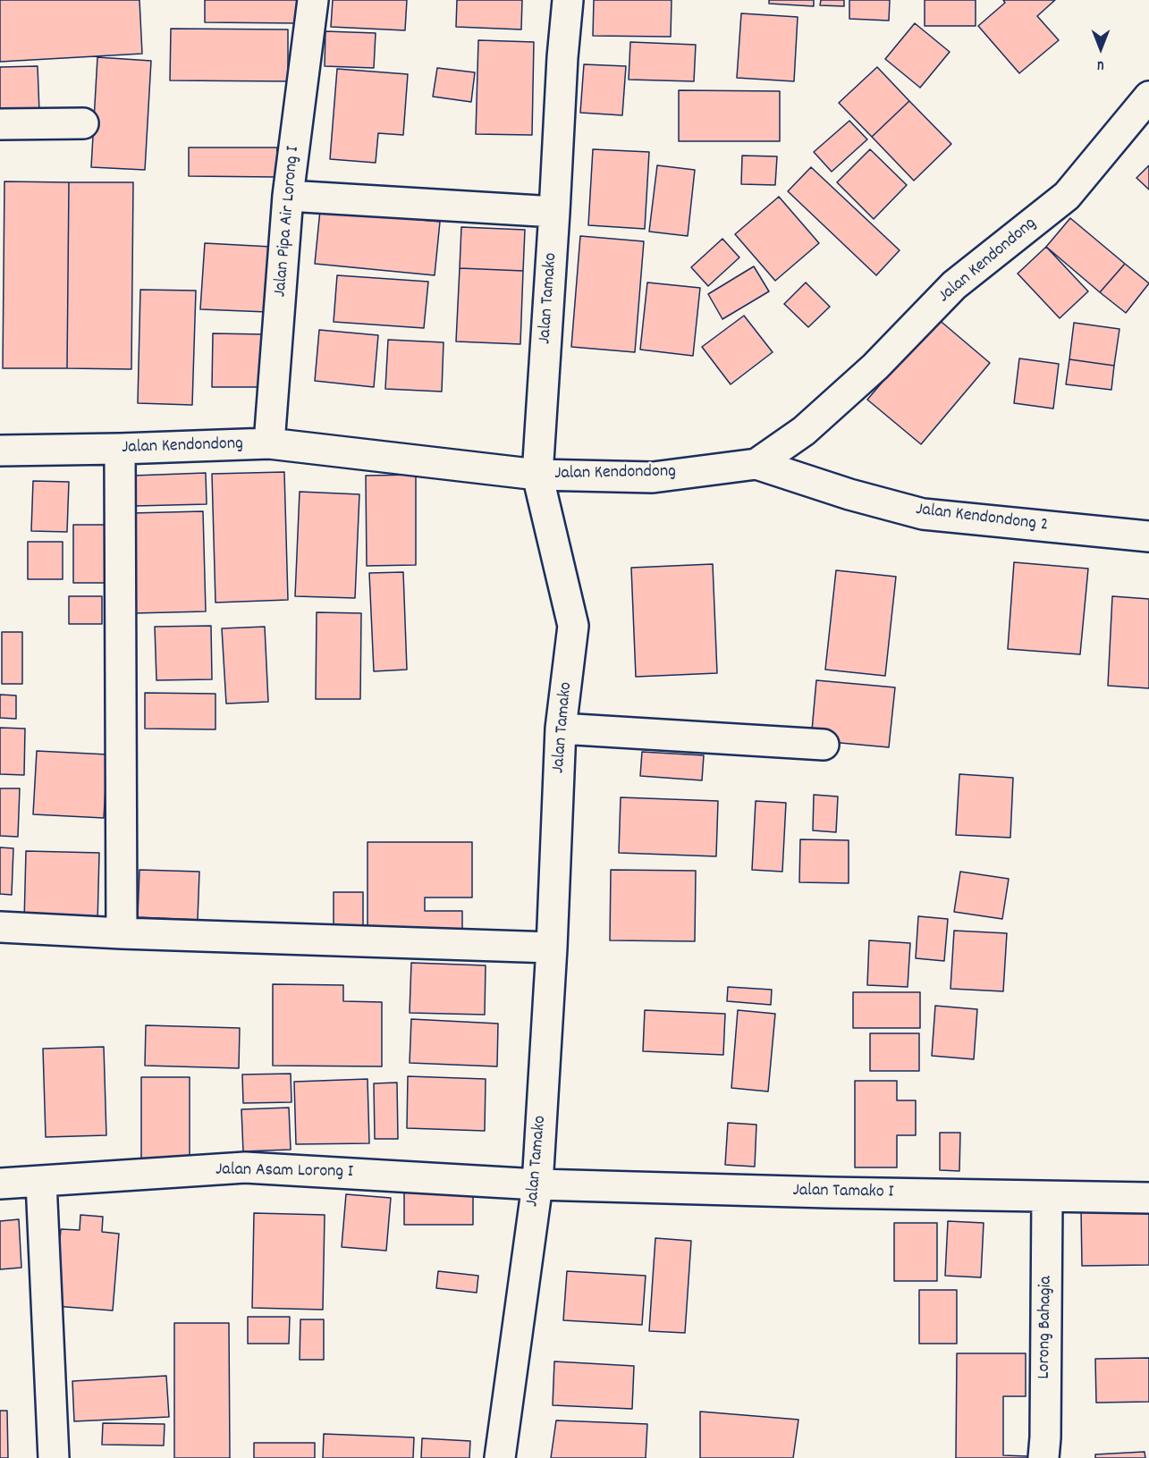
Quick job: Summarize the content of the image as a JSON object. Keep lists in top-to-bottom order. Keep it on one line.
{"streets":{"street":["Jalan Pipa Air Lorong I","Jalan Kendondong","Jalan Tamako","Jalan Kendondong 2","Jalan Asam Lorong I","Jalan Tamako I","Lorong Bahagia"]},"crossings":[["Jalan Pipa Air Lorong I","Jalan Kendondong"],["Jalan Kendondong","Jalan Tamako"],["Jalan Kendondong","Jalan Kendondong 2"],["Jalan Tamako","Jalan Asam Lorong I"],["Jalan Tamako","Jalan Tamako I"],["Jalan Asam Lorong I","Jalan Tamako I"],["Jalan Tamako I","Lorong Bahagia"]],"north":"bottom"}
